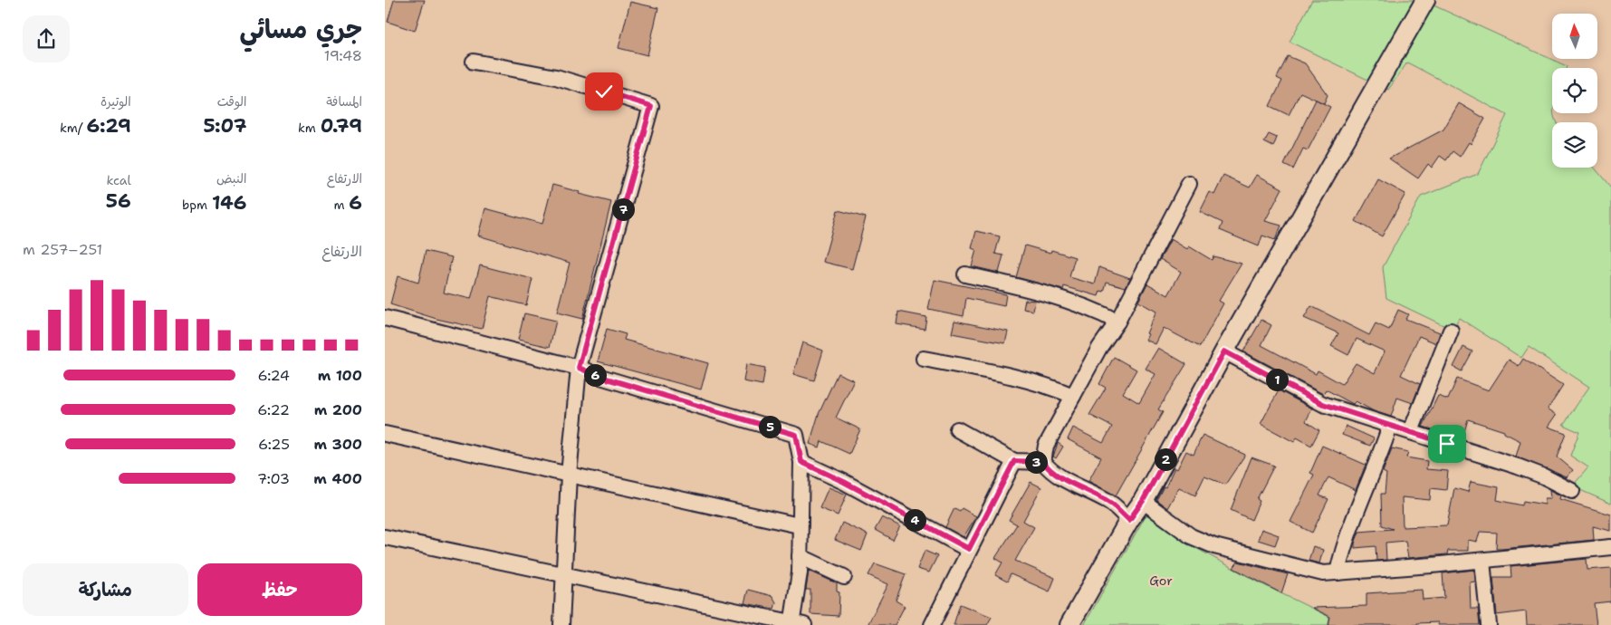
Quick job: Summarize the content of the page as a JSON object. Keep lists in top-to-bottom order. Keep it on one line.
{"parks":["Gor"],"north":"top","page":{"heading":["جري مسائي","19:48"],"stats":[["المسافة","0.79 km"],["الوقت","5:07"],["الوتيرة","6:29 /km"],["الارتفاع","6 m"],["النبض","146 bpm"],["kcal","56"]],"pins":["7","6","1","5","2","3","4"],"chart":["الارتفاع","251–257 m"],"list":[{"name":"100 m","note":"6:24"},{"name":"200 m","note":"6:22"},{"name":"300 m","note":"6:25"},{"name":"400 m","note":"7:03"}],"buttons":["حفظ","مشاركة"]}}
